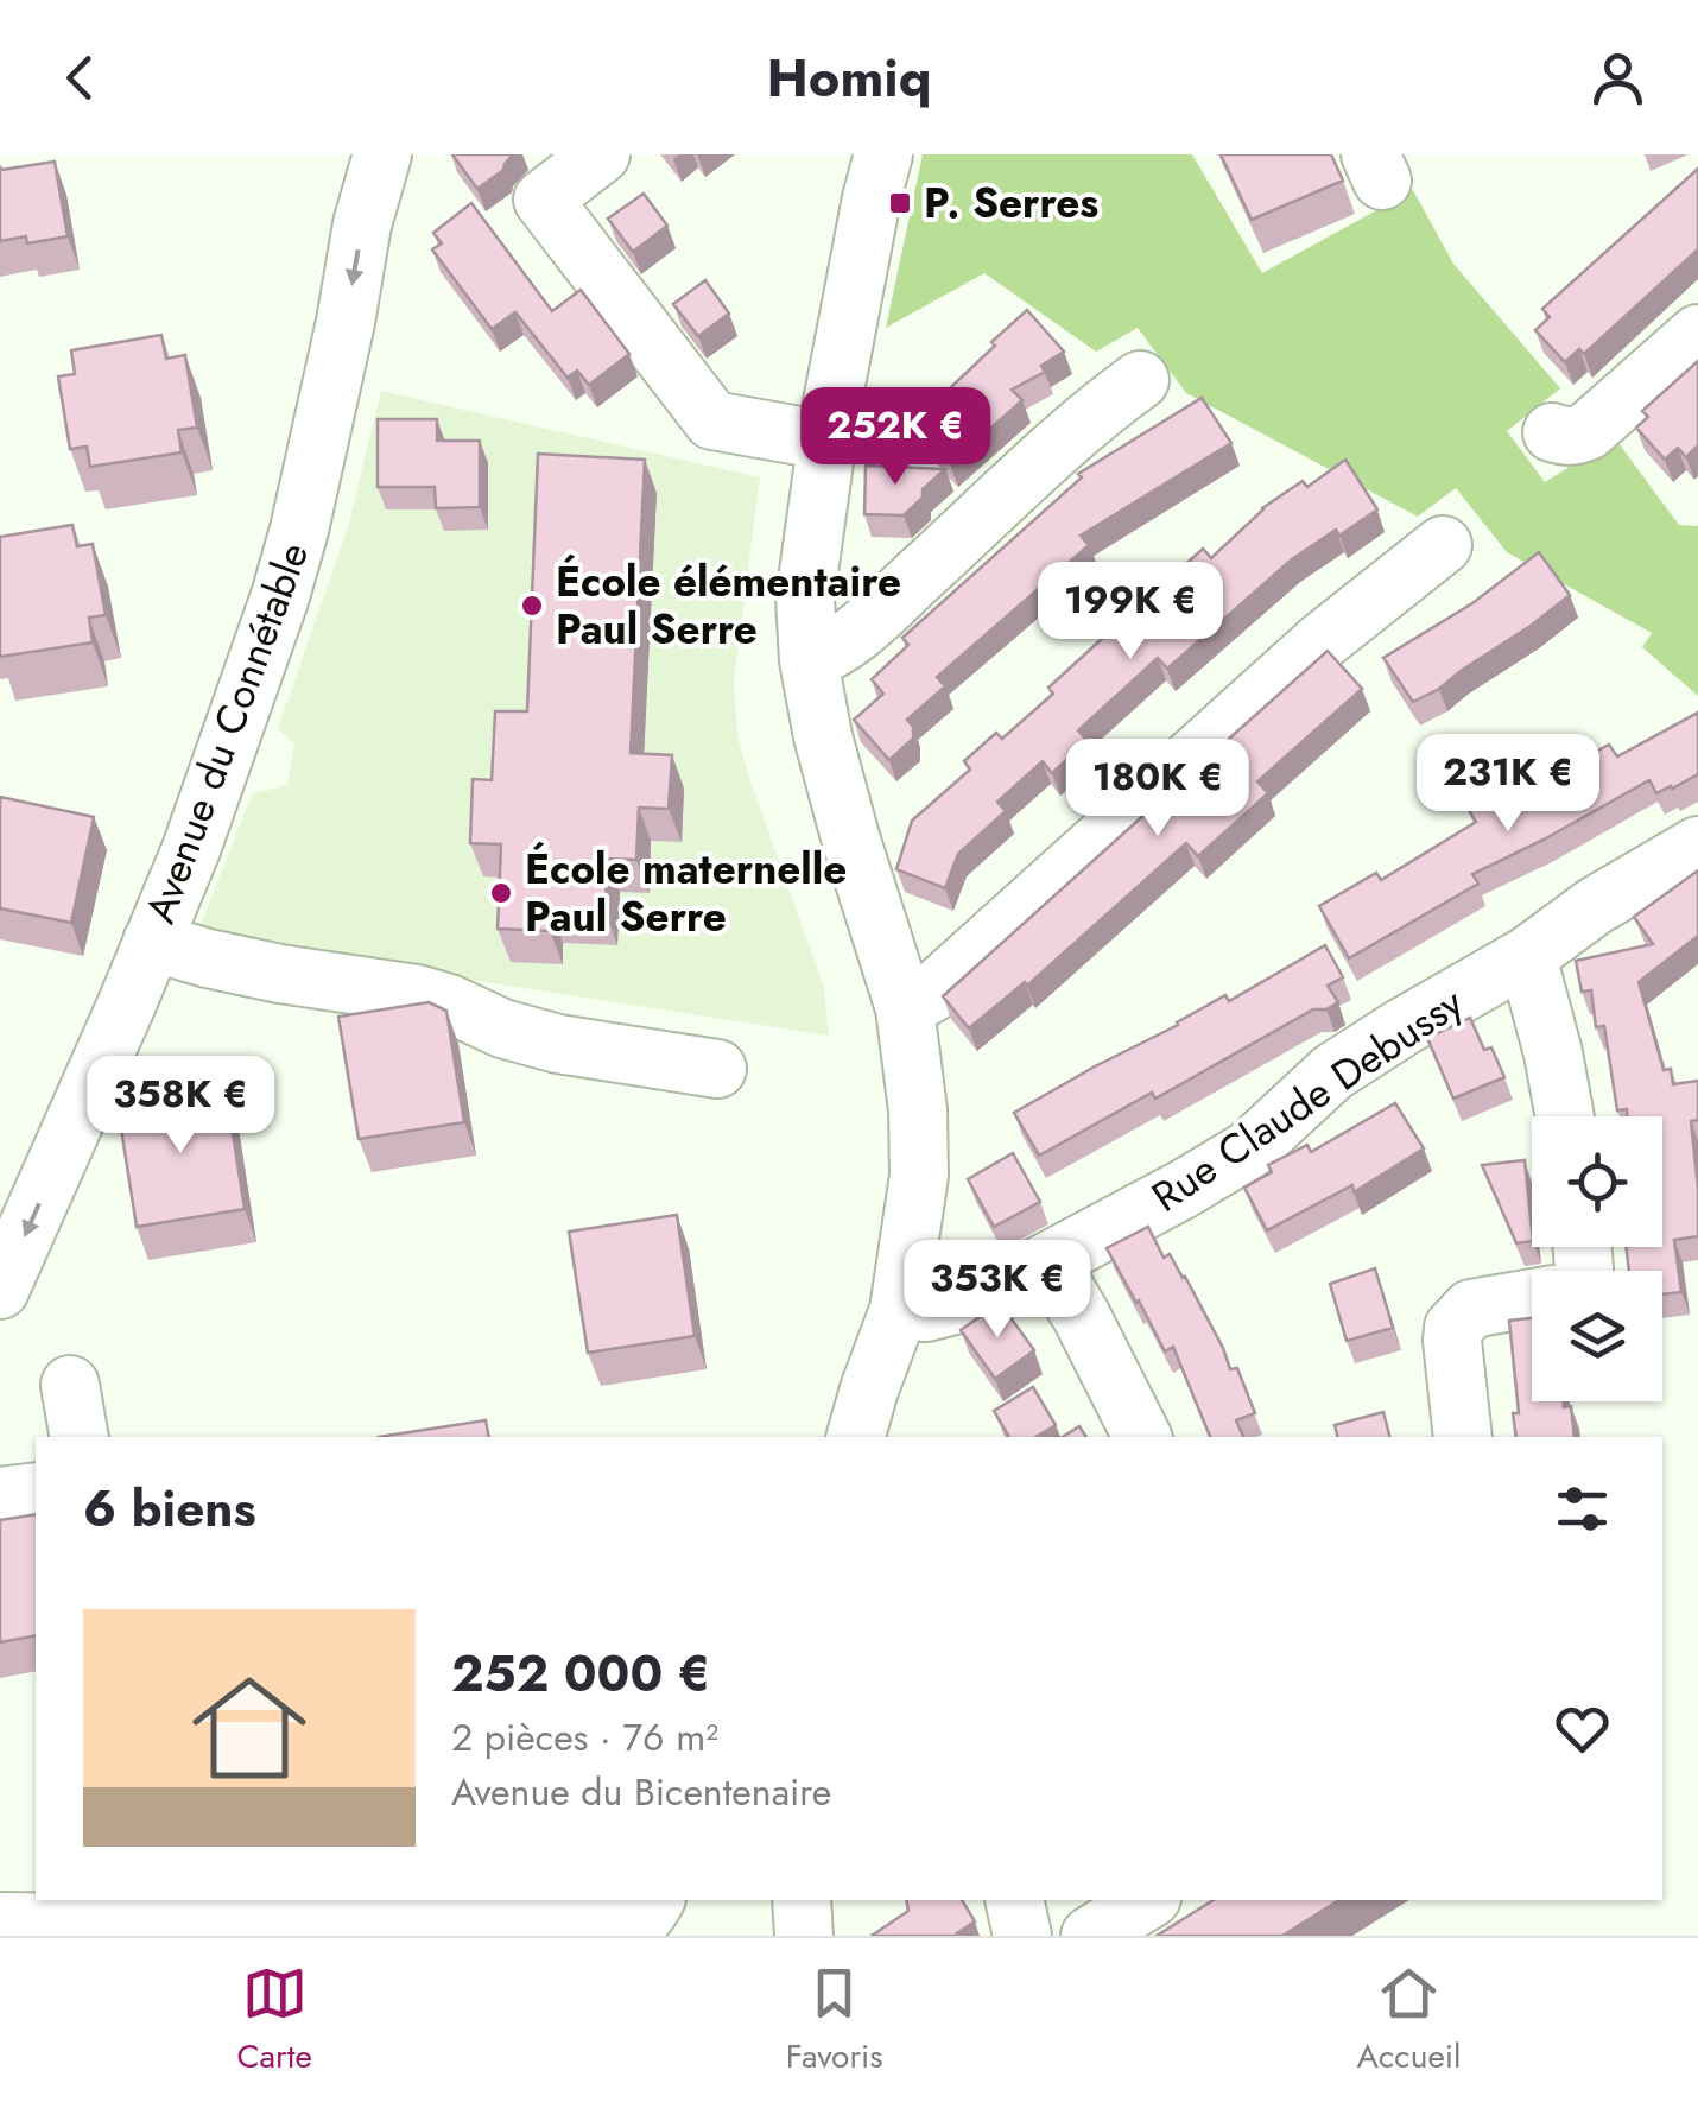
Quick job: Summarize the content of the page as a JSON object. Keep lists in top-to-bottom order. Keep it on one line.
{"streets":{"street":["Avenue du Connétable","Rue Claude Debussy"]},"one_way":["Avenue du Connétable"],"places":{"transit":["P. Serres"],"other":["École élémentaire Paul Serre","École maternelle Paul Serre"]},"page":{"header":"Homiq","price":["252K €","199K €","231K €","180K €","358K €","353K €"],"heading":"6 biens","list":[{"name":"252 000 €","note":"2 pièces · 76 m² · Avenue du Bicentenaire"}],"tabs":["Carte","Favoris","Accueil"]}}
